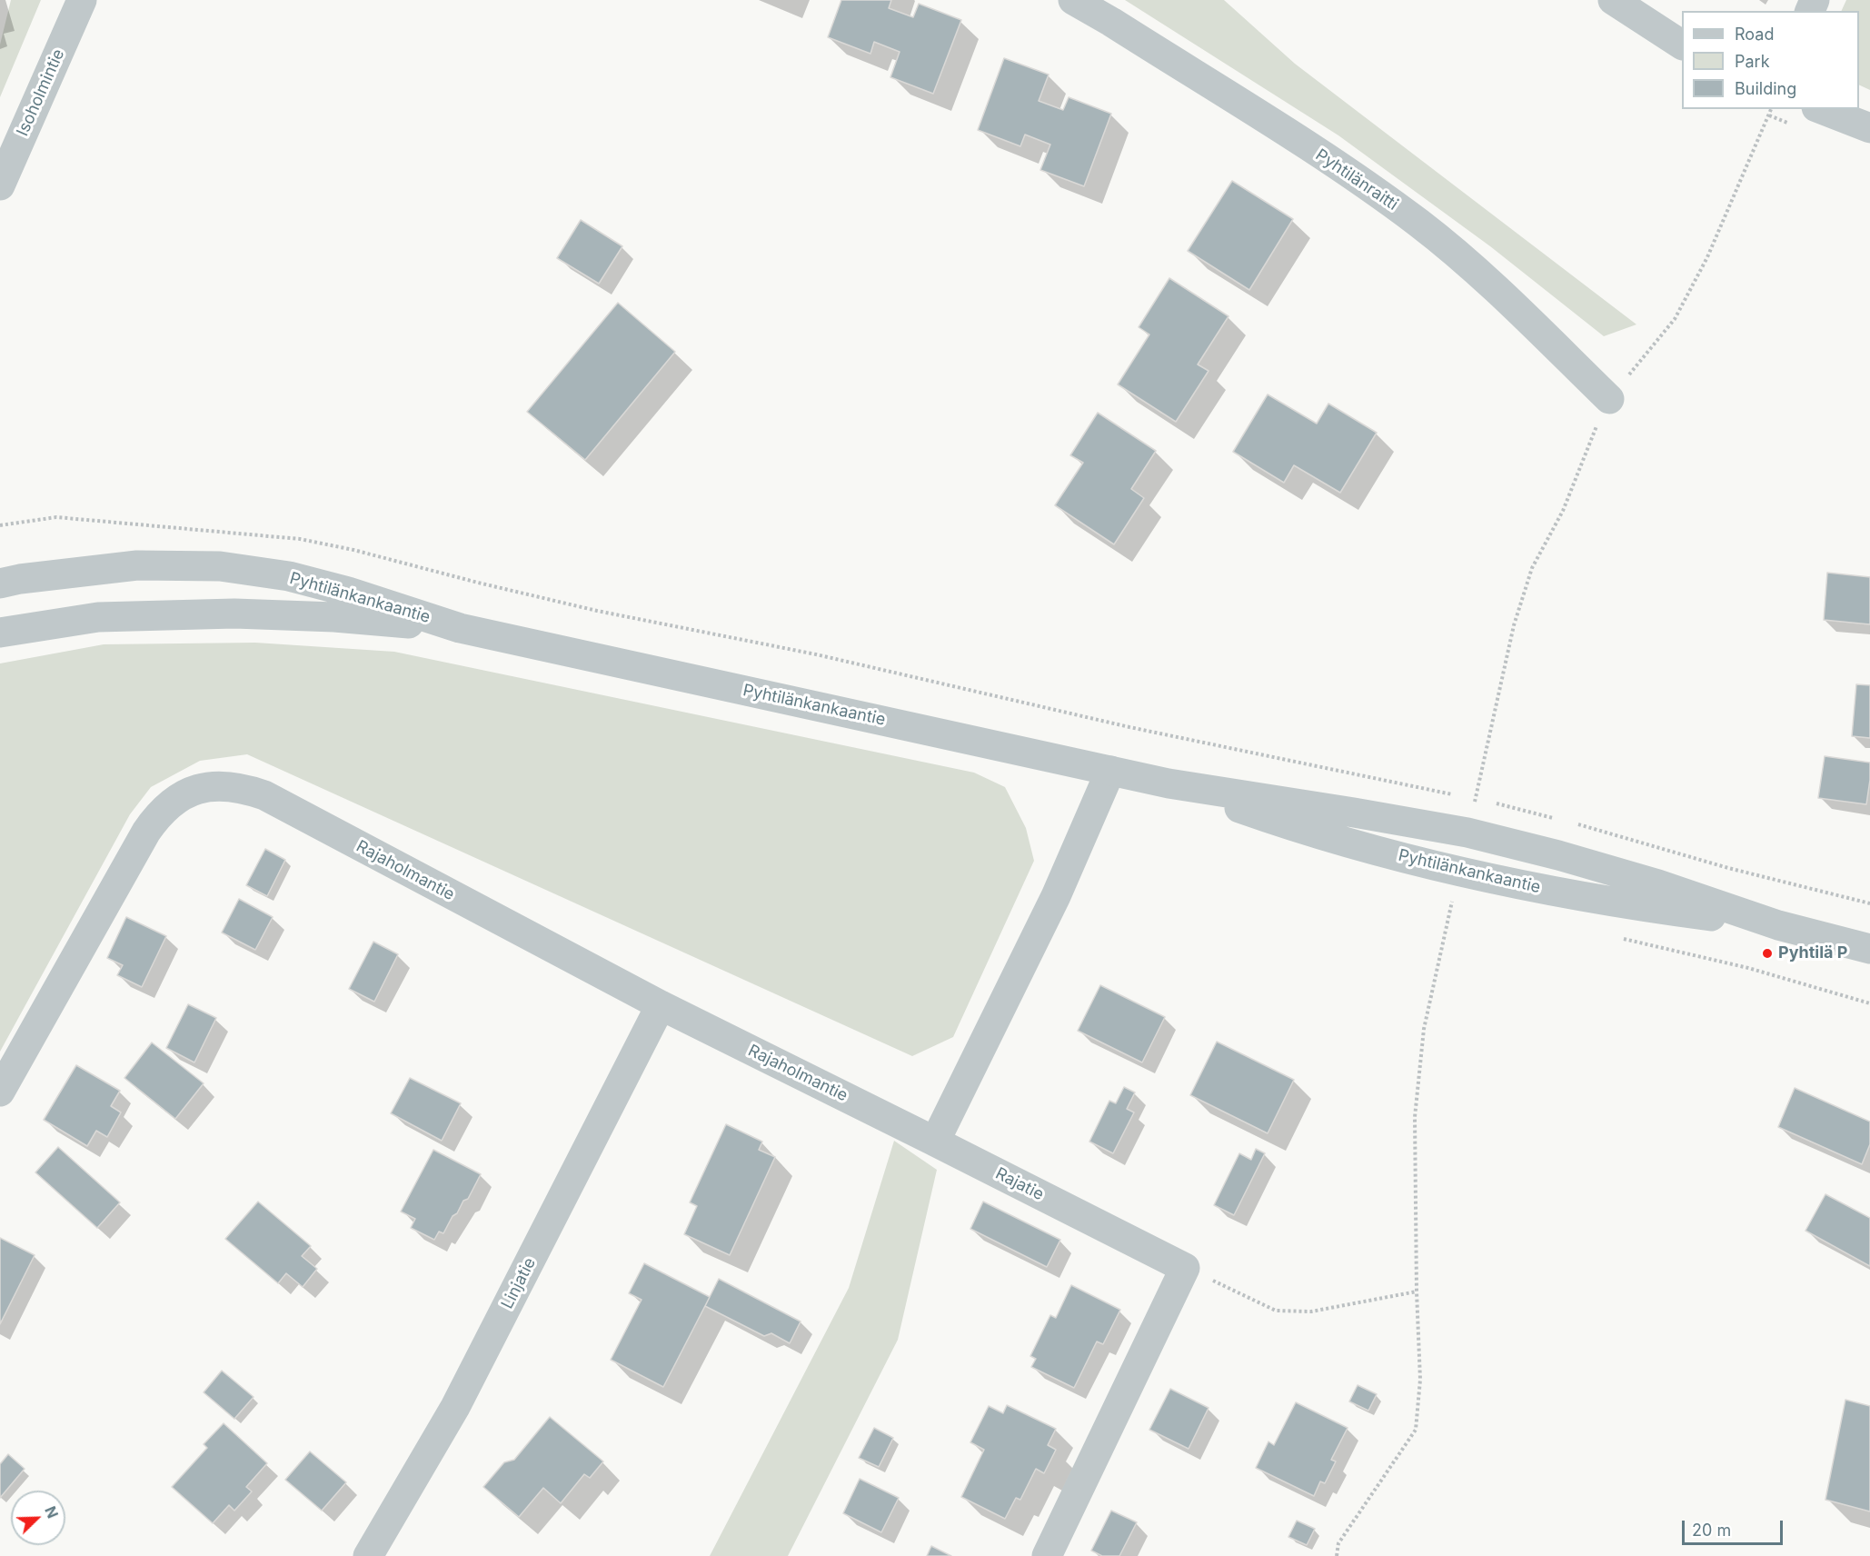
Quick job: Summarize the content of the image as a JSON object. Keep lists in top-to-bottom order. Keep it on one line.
{"streets":{"street":["Isoholmintie","Pyhtilänraitti","Pyhtilänkankaantie","Rajaholmantie","Rajatie","Linjatie"]},"crossings":[["Rajaholmantie","Rajatie"],["Rajaholmantie","Linjatie"]],"places":["Pyhtilä P"],"legend":["Road","Park","Building"],"scale_bar":"20 m","north":"top right"}
